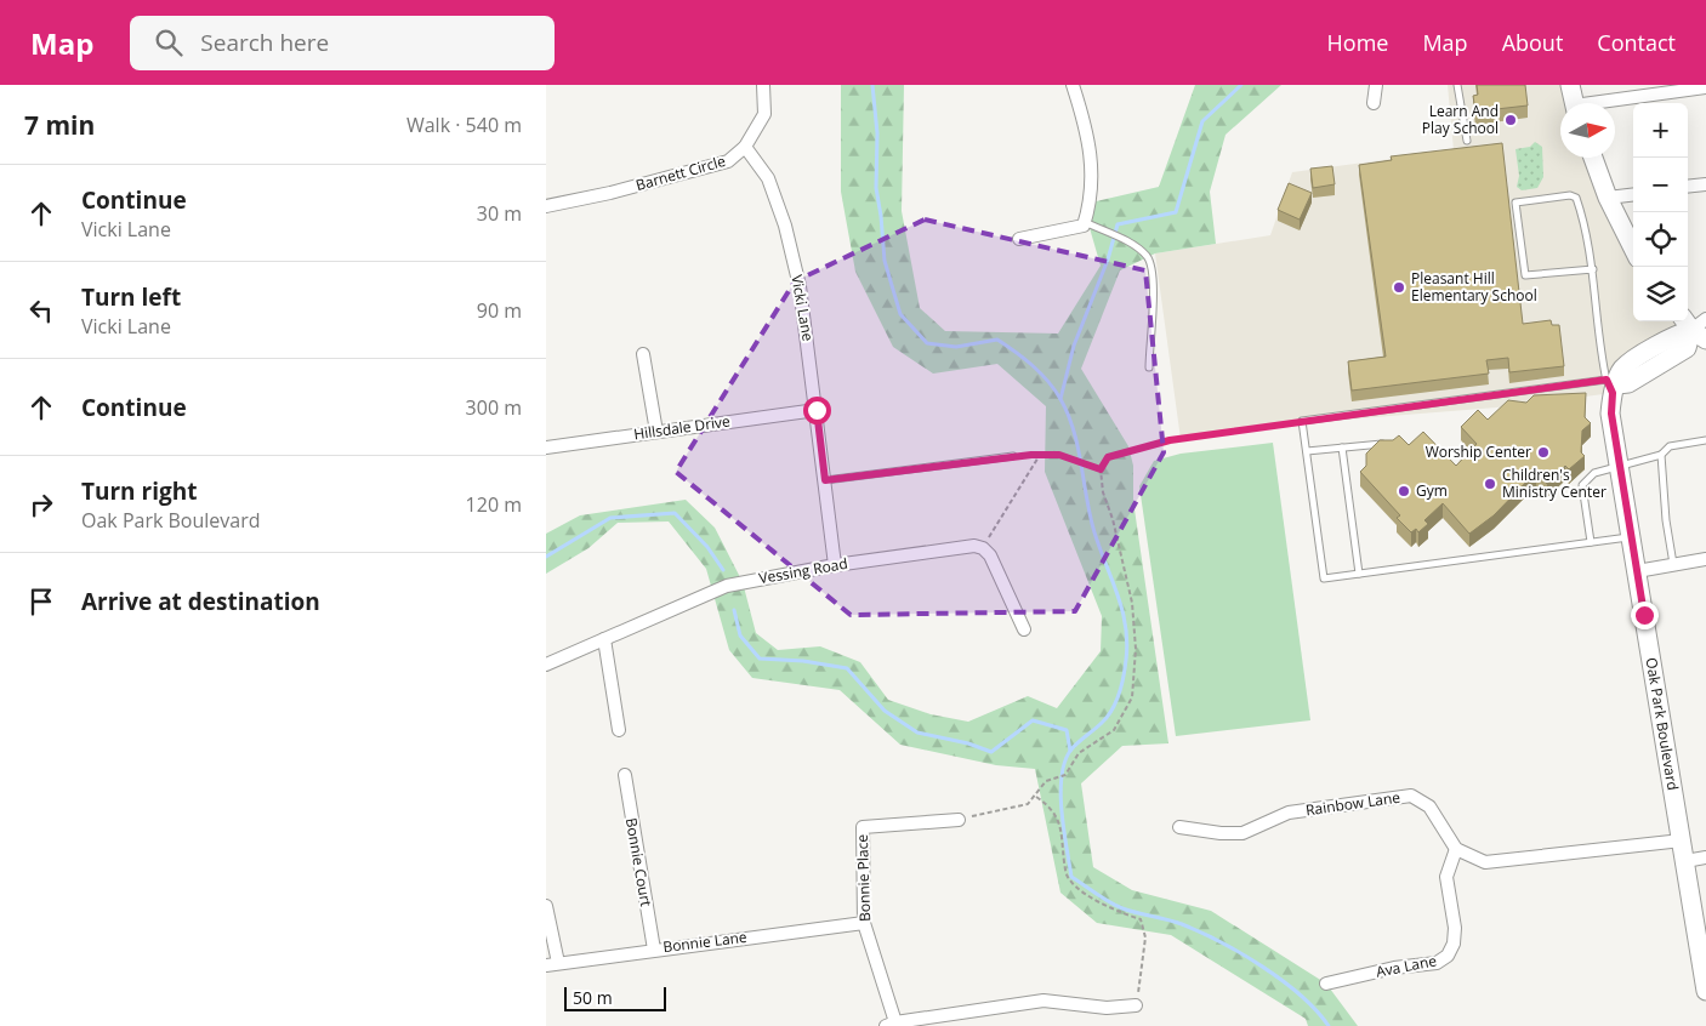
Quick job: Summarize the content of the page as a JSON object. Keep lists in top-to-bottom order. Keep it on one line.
{"streets":{"street":["Barnett Circle","Vicki Lane","Hillsdale Drive","Vessing Road","Oak Park Boulevard","Rainbow Lane","Bonnie Court","Bonnie Place","Bonnie Lane","Ava Lane"]},"crossings":[["Barnett Circle","Vicki Lane"],["Vicki Lane","Hillsdale Drive"],["Vicki Lane","Vessing Road"],["Rainbow Lane","Ava Lane"],["Bonnie Court","Bonnie Lane"],["Bonnie Place","Bonnie Lane"]],"places":["Learn And Play School","Pleasant Hill Elementary School","Worship Center","Children's Ministry Center","Gym"],"scale_bar":"50 m","north":"right","page":{"header":"Map","search":"Search here","nav":["Home","Map","About","Contact"],"heading":["7 min","Walk · 540 m"],"map_buttons":["+","−"],"list":[["Continue","Vicki Lane","30 m"],["Turn left","Vicki Lane","90 m"],["Continue","300 m"],["Turn right","Oak Park Boulevard","120 m"],"Arrive at destination"],"scale":"50 m"}}
